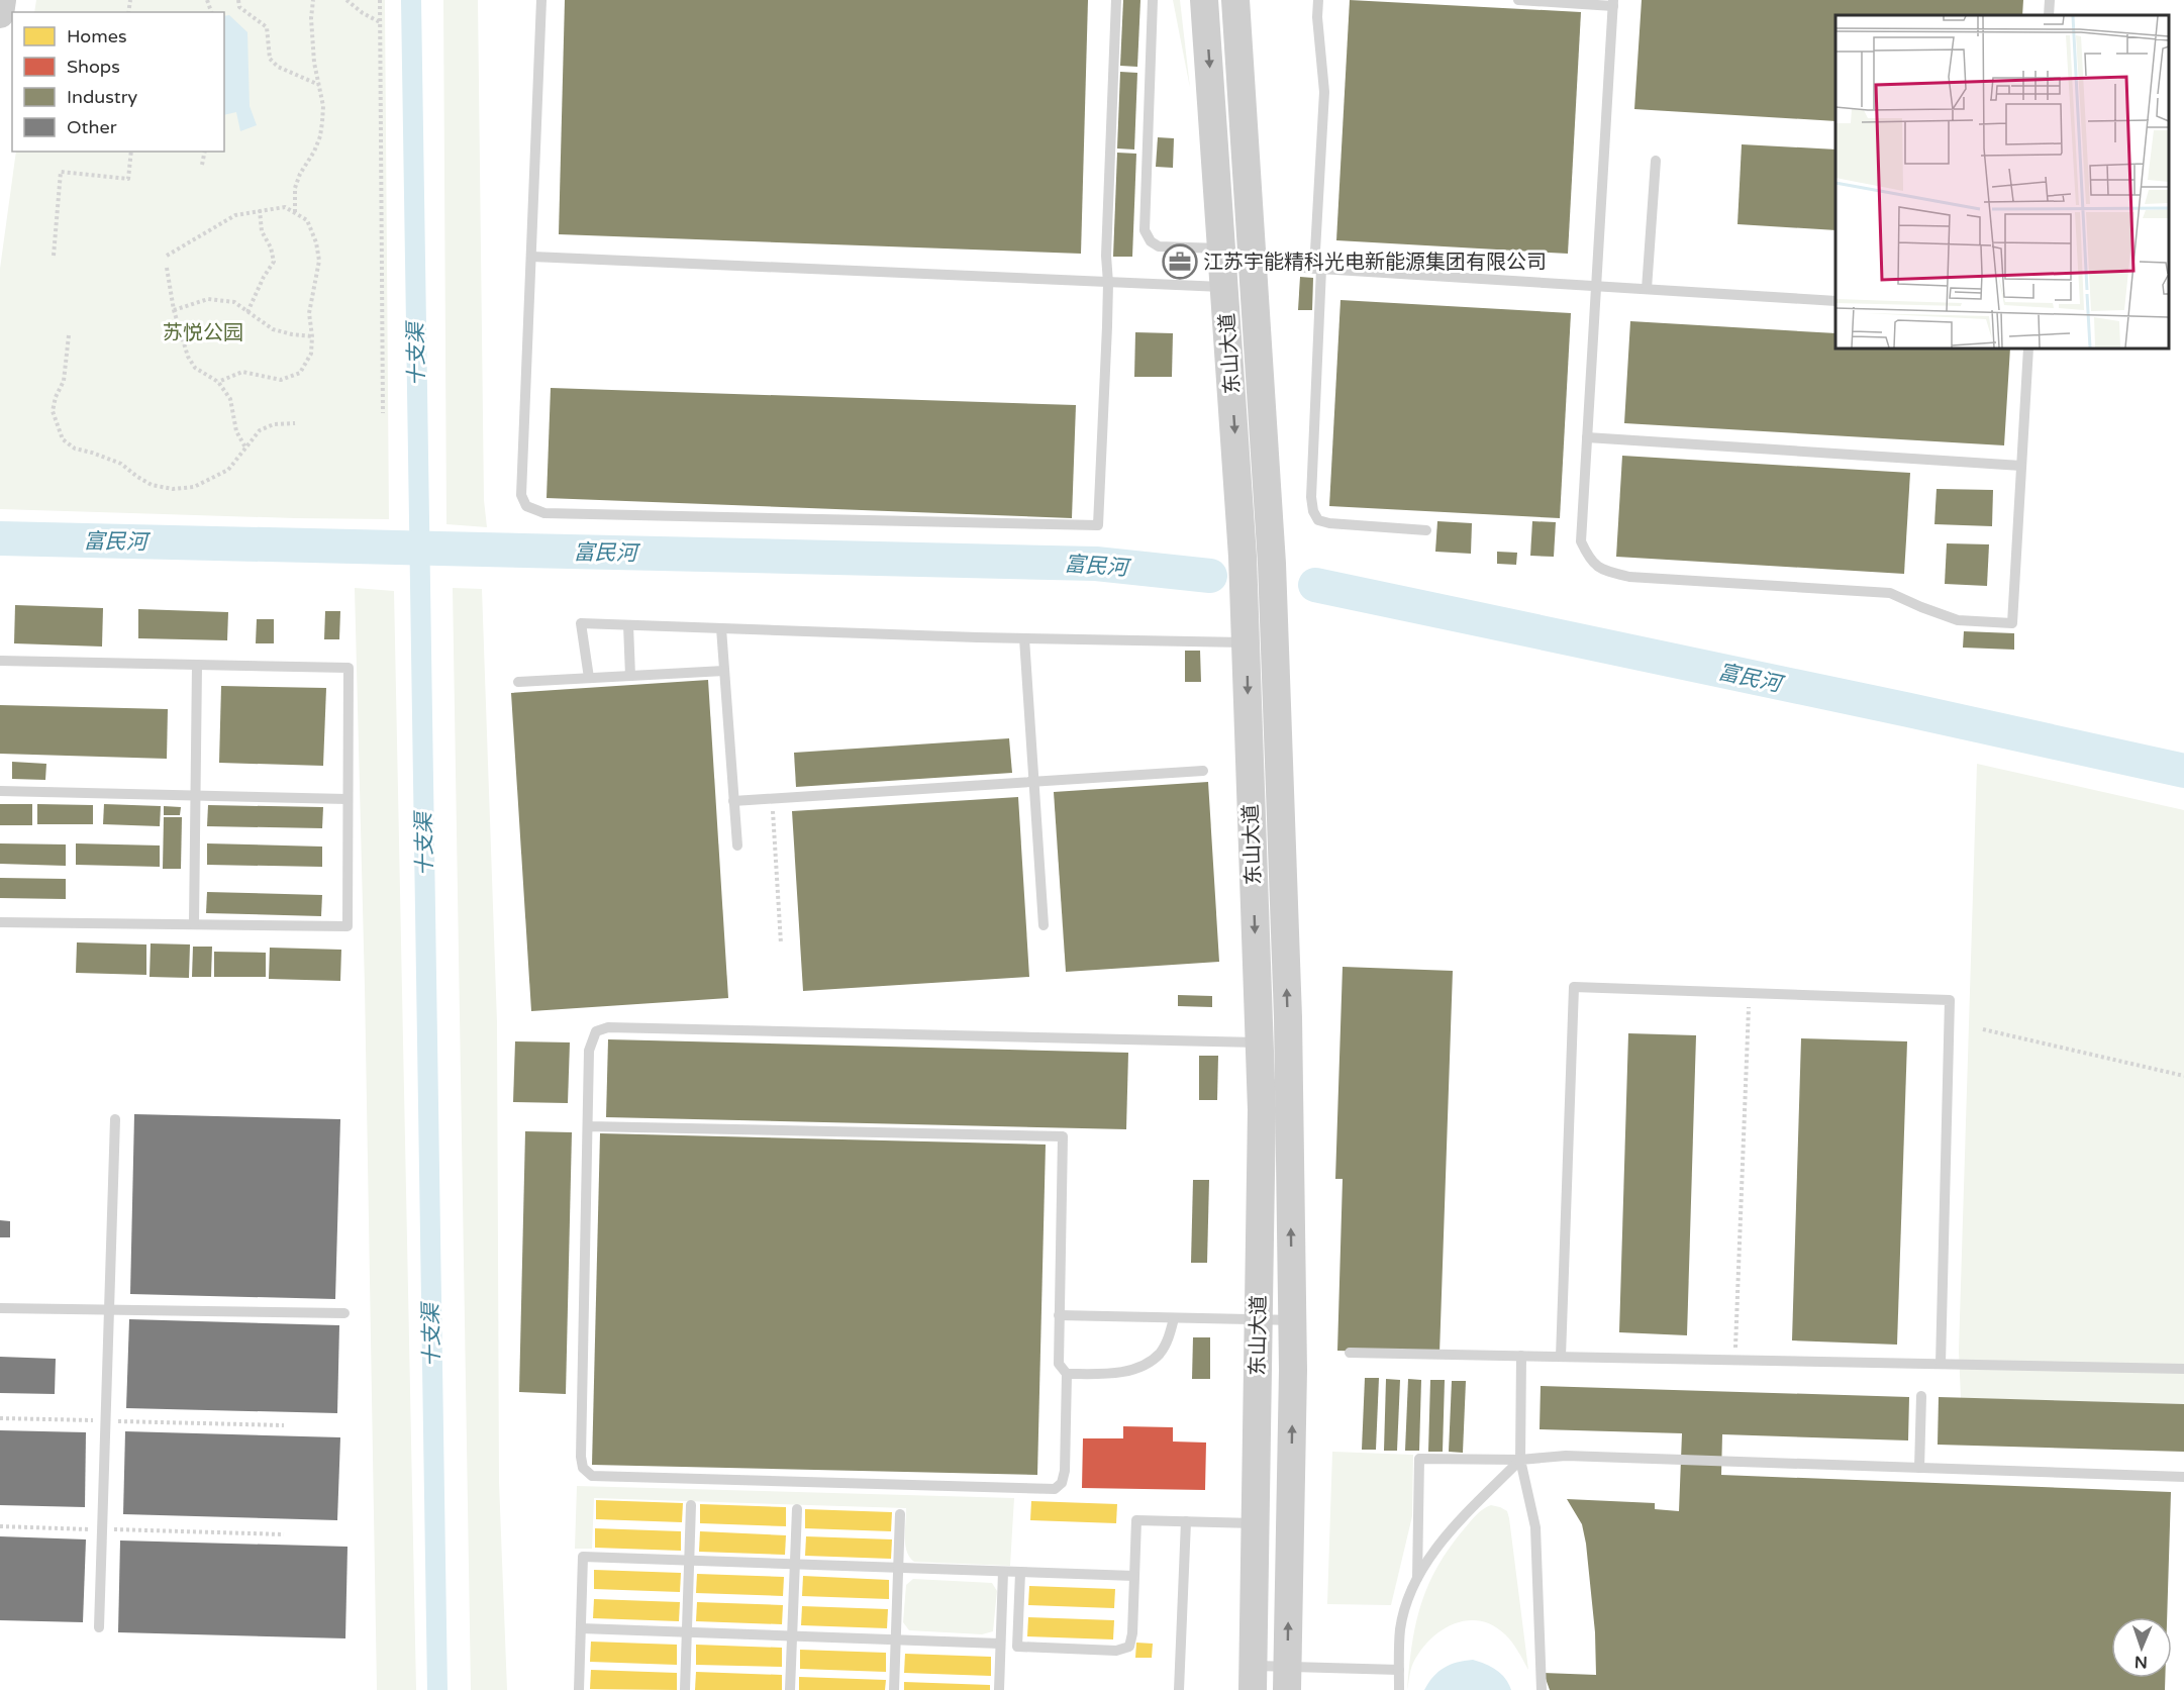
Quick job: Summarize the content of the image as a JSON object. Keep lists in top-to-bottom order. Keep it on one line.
{"streets":{"main road":["东山大道"]},"water":["十支渠","富民河"],"parks":["苏悦公园"],"places":{"office":["江苏宇能精科光电新能源集团有限公司"]},"legend":["Homes","Shops","Industry","Other"],"north":"bottom"}
